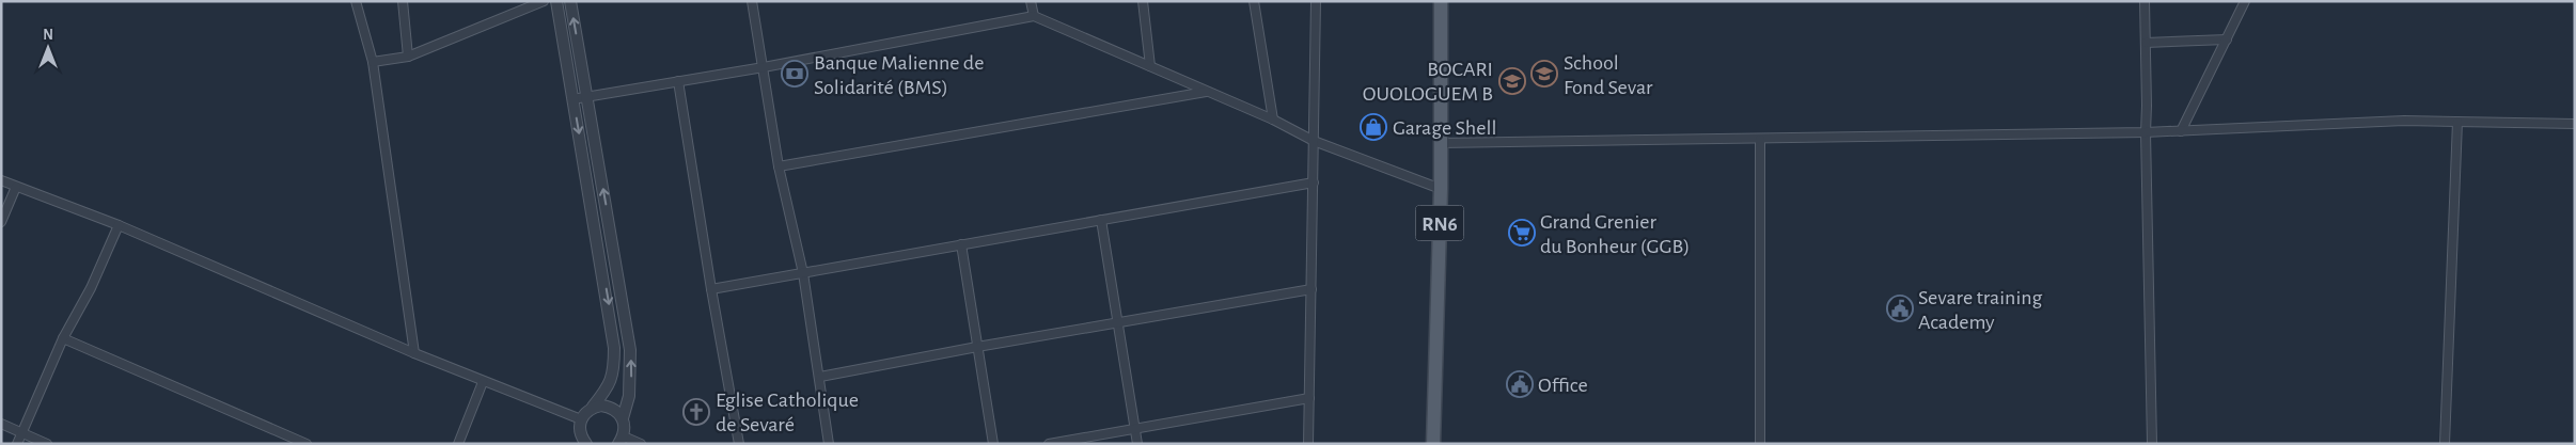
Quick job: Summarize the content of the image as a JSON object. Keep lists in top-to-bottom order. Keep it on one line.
{"streets":{"main road":["RN6"]},"places":{"bank":["Banque Malienne de Solidarité (BMS)"],"school or university":["School Fond Sevar","BOCARI OUOLOGUEM B"],"shop":["Garage Shell"],"supermarket":["Grand Grenier du Bonheur (GGB)"],"public building":["Sevare training Academy","Office"],"church":["Eglise Catholique de Sevaré"]},"north":"top"}
